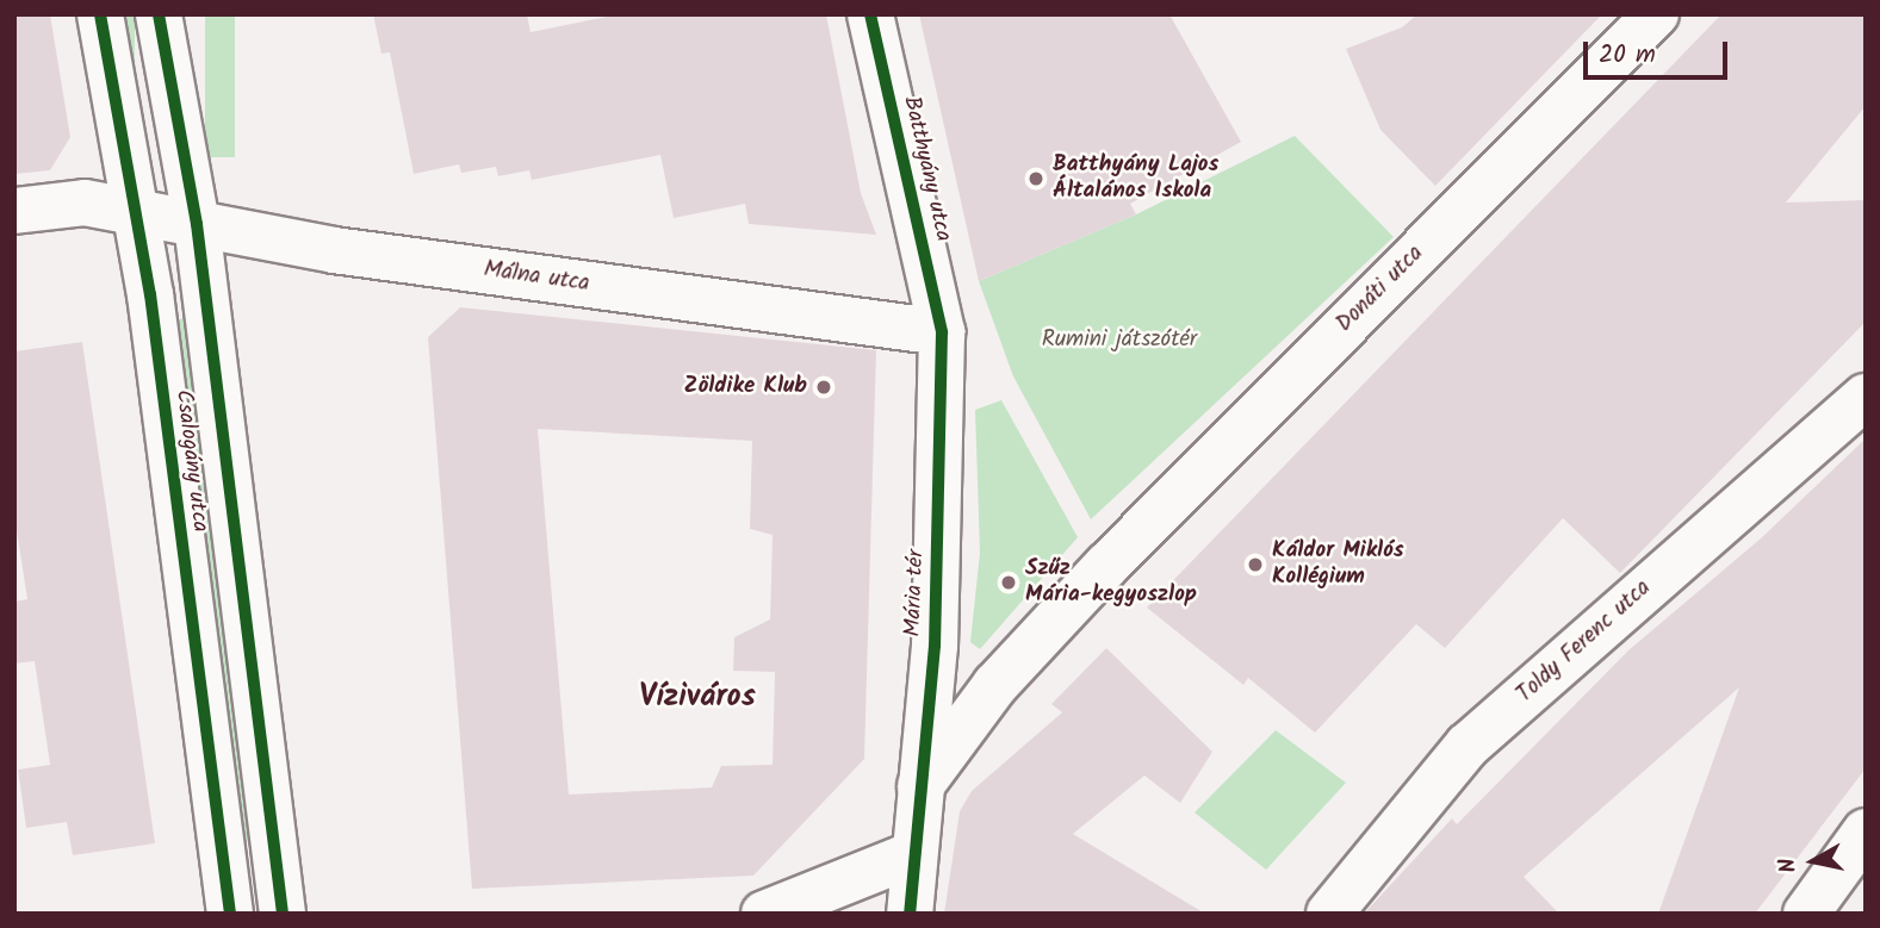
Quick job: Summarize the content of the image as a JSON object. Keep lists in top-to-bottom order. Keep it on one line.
{"streets":{"street":["Batthyány utca","Málna utca","Donáti utca","Csalogány utca","Mária tér","Toldy Ferenc utca"]},"crossings":[["Batthyány utca","Málna utca"],["Batthyány utca","Mária tér"],["Málna utca","Csalogány utca"],["Málna utca","Mária tér"],["Donáti utca","Mária tér"]],"districts":["Víziváros"],"parks":["Rumini játszótér"],"places":["Batthyány Lajos Általános Iskola","Zöldike Klub","Káldor Miklós Kollégium","Szűz Mária-kegyoszlop"],"scale_bar":"20 m","north":"left"}
